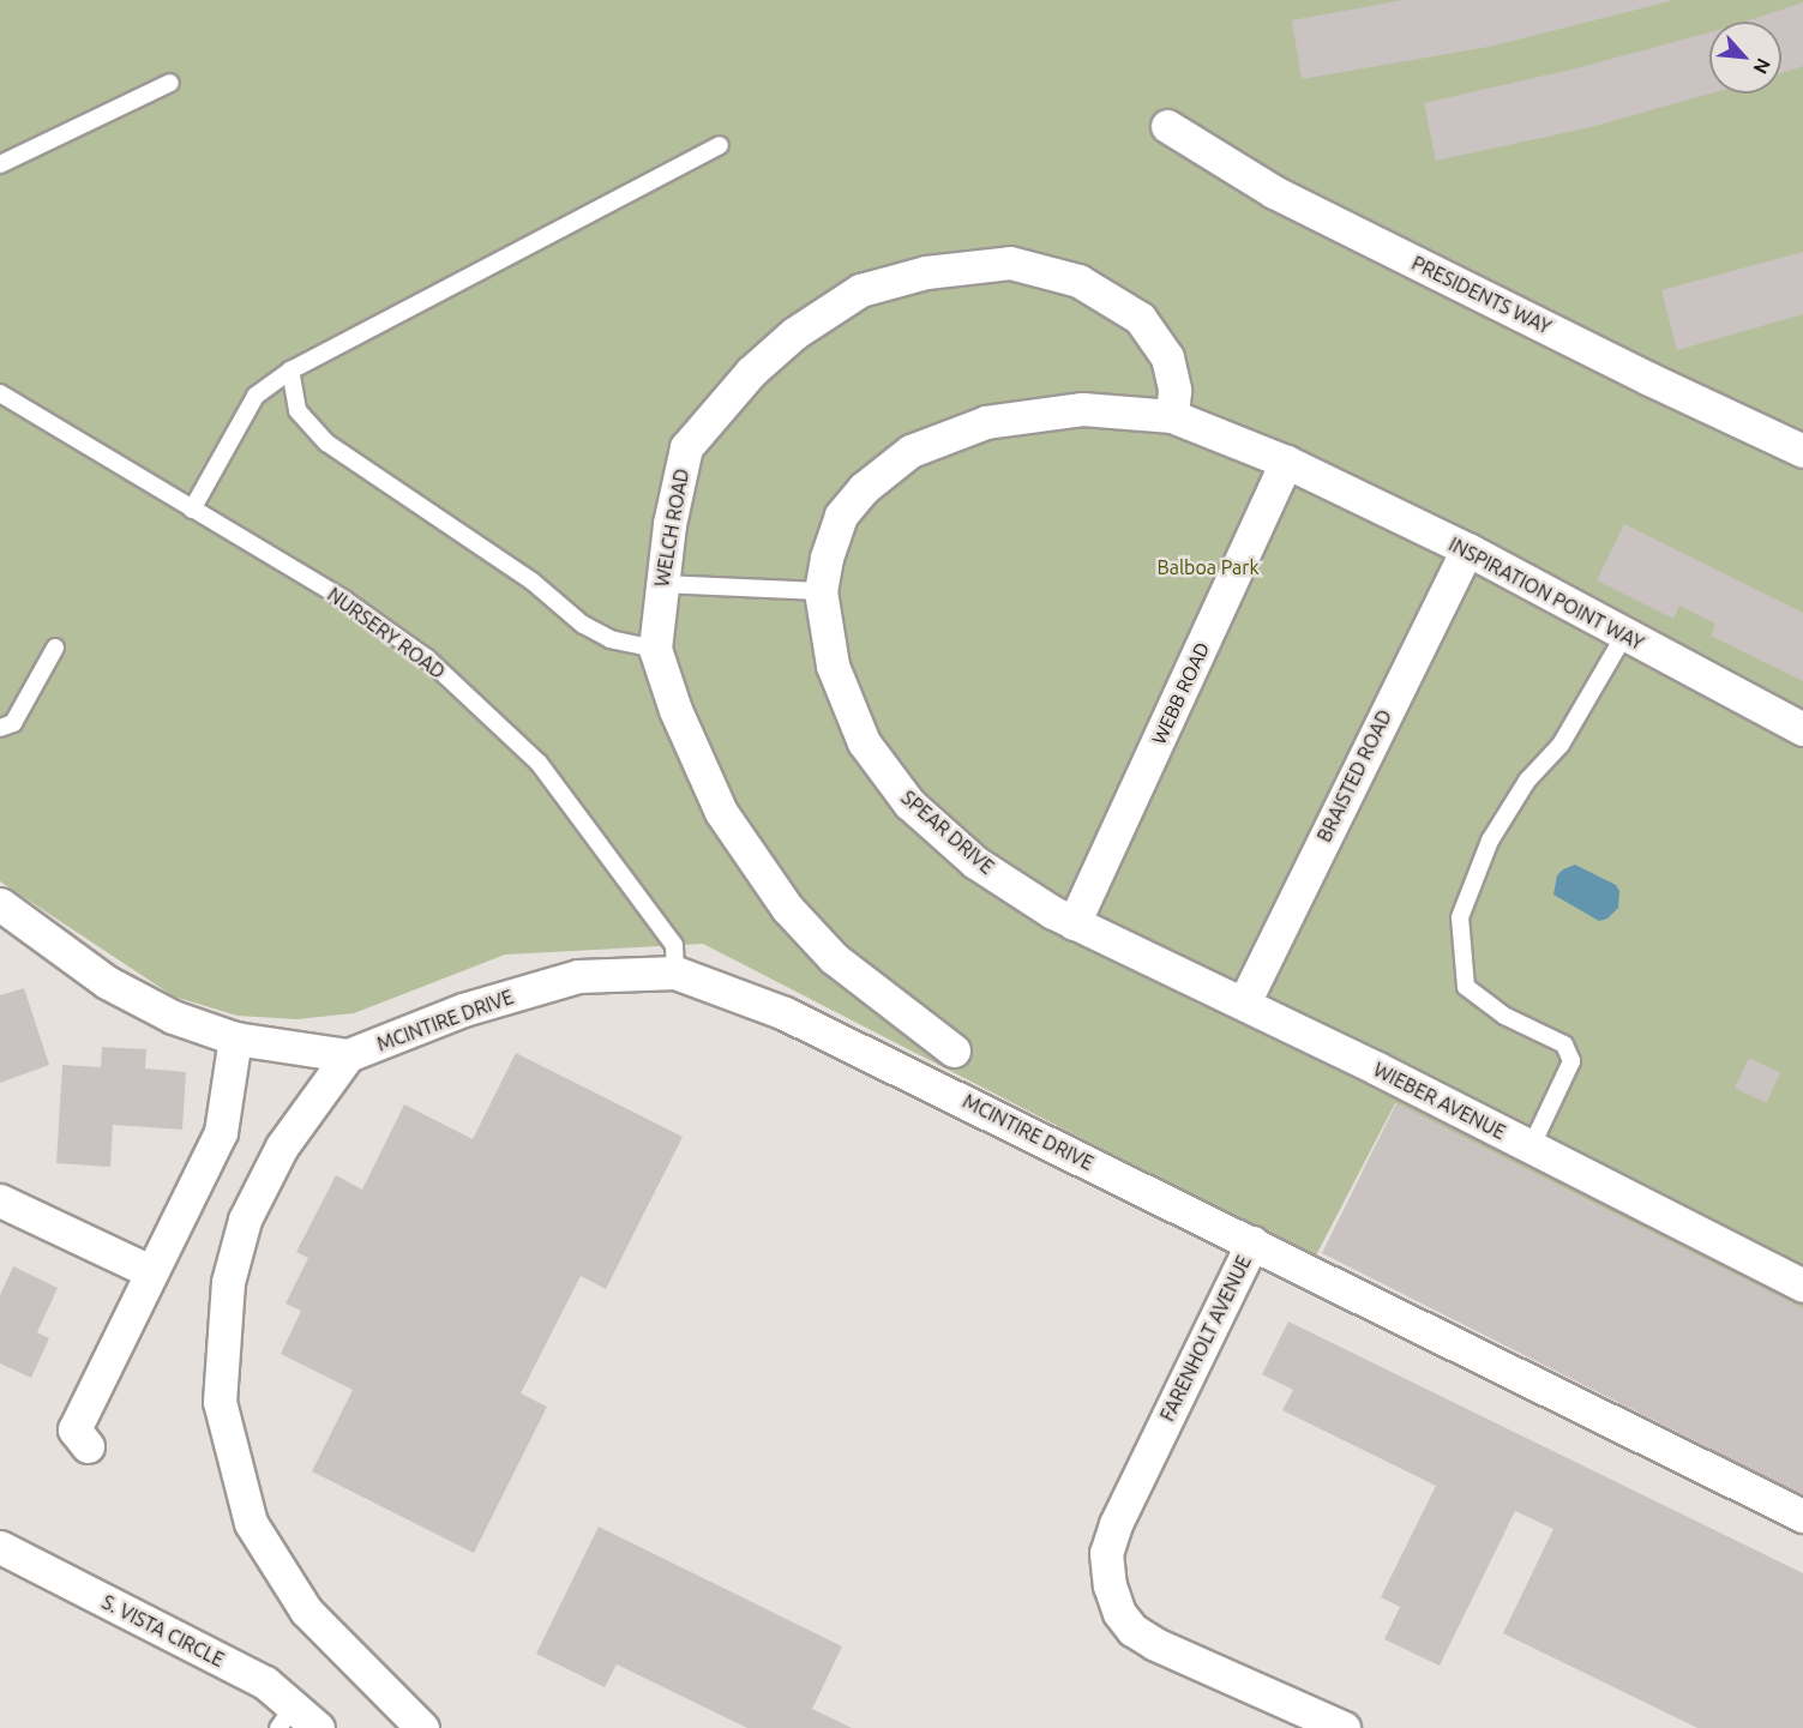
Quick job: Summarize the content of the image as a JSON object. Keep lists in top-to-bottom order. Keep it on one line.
{"streets":{"street":["PRESIDENTS WAY","WELCH ROAD","INSPIRATION POINT WAY","WEBB ROAD","BRAISTED ROAD","SPEAR DRIVE","MCINTIRE DRIVE","WIEBER AVENUE","FARENHOLT AVENUE","S. VISTA CIRCLE"],"lane":["NURSERY ROAD"]},"crossings":[["WELCH ROAD","SPEAR DRIVE"],["INSPIRATION POINT WAY","WEBB ROAD"],["INSPIRATION POINT WAY","BRAISTED ROAD"],["INSPIRATION POINT WAY","SPEAR DRIVE"],["NURSERY ROAD","MCINTIRE DRIVE"],["WEBB ROAD","SPEAR DRIVE"],["WEBB ROAD","WIEBER AVENUE"],["BRAISTED ROAD","WIEBER AVENUE"],["SPEAR DRIVE","WIEBER AVENUE"],["MCINTIRE DRIVE","FARENHOLT AVENUE"]],"parks":["Balboa Park"],"north":"bottom right"}
